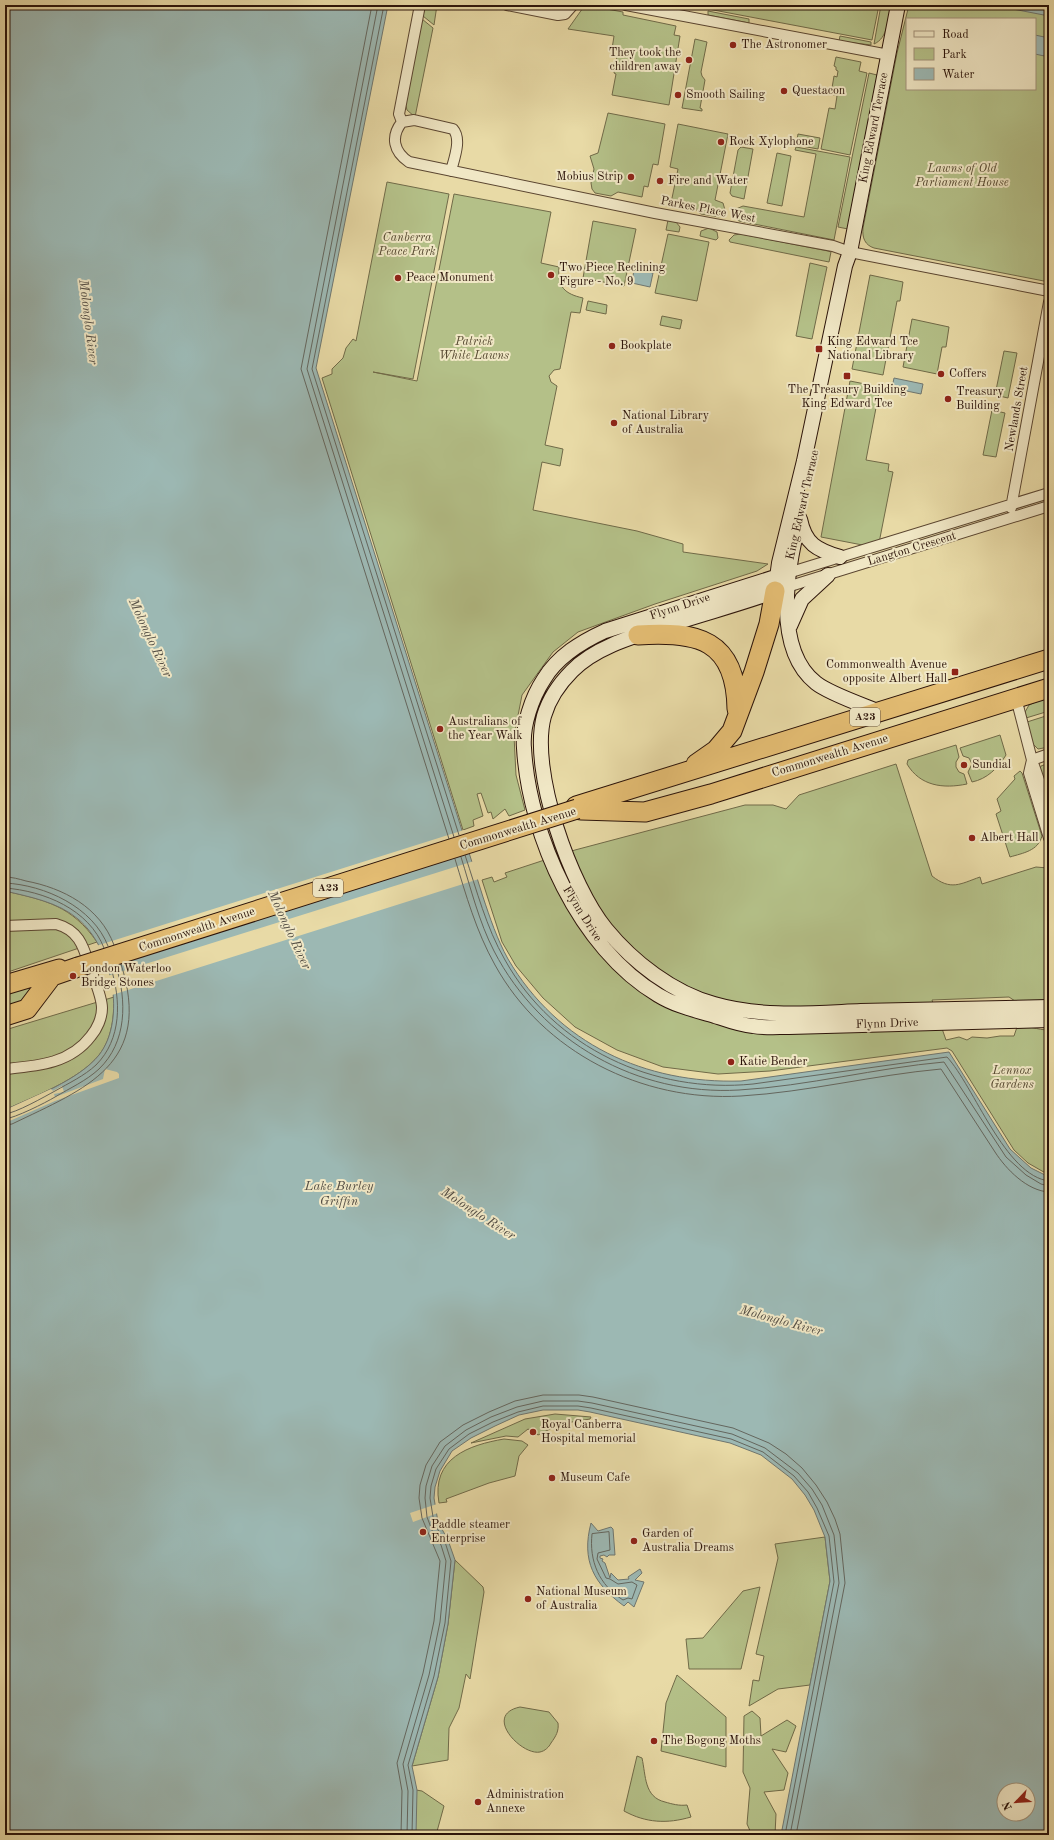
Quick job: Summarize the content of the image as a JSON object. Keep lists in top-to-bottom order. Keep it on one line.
{"streets":{"highway":["A23","Commonwealth Avenue"],"main road":["King Edward Terrace","Flynn Drive"],"street":["Parkes Place West","Newlands Street","Langton Crescent"]},"crossings":[["King Edward Terrace","Parkes Place West"],["King Edward Terrace","Langton Crescent"],["King Edward Terrace","Flynn Drive"],["King Edward Terrace","Commonwealth Avenue"],["Newlands Street","Langton Crescent"],["Langton Crescent","Flynn Drive"]],"water":["Molonglo River","Lake Burley Griffin"],"parks":["Lawns of Old Parliament House","Canberra Peace Park","Patrick White Lawns","Lennox Gardens"],"places":{"other":["The Astronomer","They took the children away","Questacon","Smooth Sailing","Rock Xylophone","Mobius Strip","Fire and Water","Two Piece Reclining Figure - No. 9","Peace Monument","Bookplate","Coffers","Treasury Building","National Library of Australia","Australians of the Year Walk","Sundial","Albert Hall","London Waterloo Bridge Stones","Katie Bender","Royal Canberra Hospital memorial","Museum Cafe","Paddle steamer Enterprise","Garden of Australia Dreams","National Museum of Australia","The Bogong Moths","Administration Annexe"],"transit":["King Edward Tce National Library","The Treasury Building King Edward Tce","Commonwealth Avenue opposite Albert Hall"]},"legend":["Road","Park","Water"],"north":"bottom left"}
